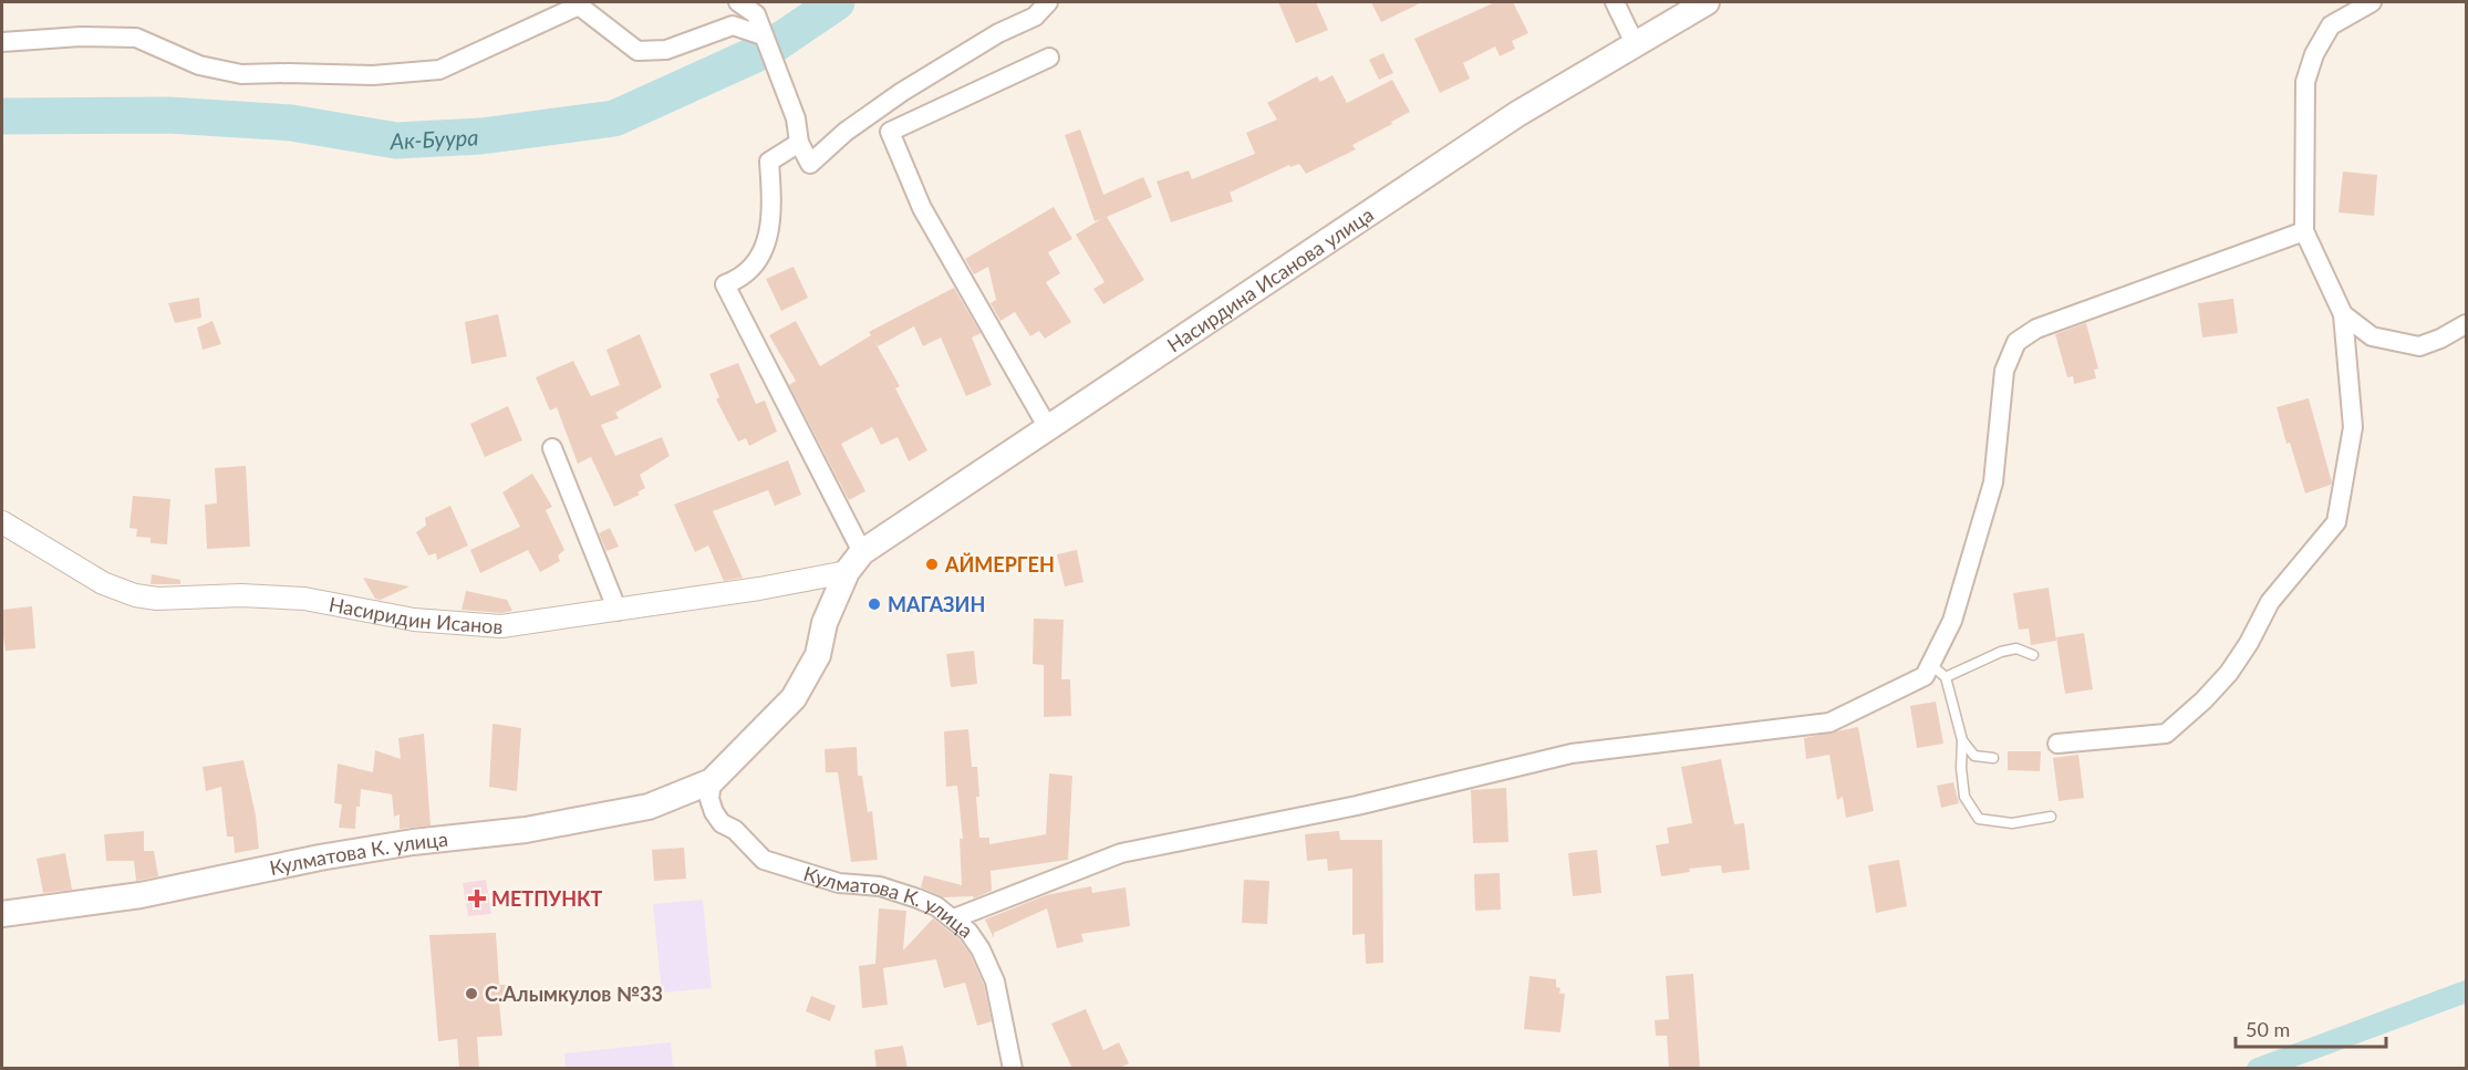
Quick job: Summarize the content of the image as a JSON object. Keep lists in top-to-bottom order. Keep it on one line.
{"streets":{"main road":["Насирдина Исанова улица","Кулматова К. улица"],"street":["Насиридин Исанов"]},"crossings":[["Насирдина Исанова улица","Насиридин Исанов"],["Насирдина Исанова улица","Кулматова К. улица"],["Насиридин Исанов","Кулматова К. улица"]],"water":["Ак-Буура"],"places":{"other":["АЙМЕРГЕН","МАГАЗИН","С.Алымкулов №33"],"health":["МЕТПУНКТ"]},"scale_bar":"50 m"}
